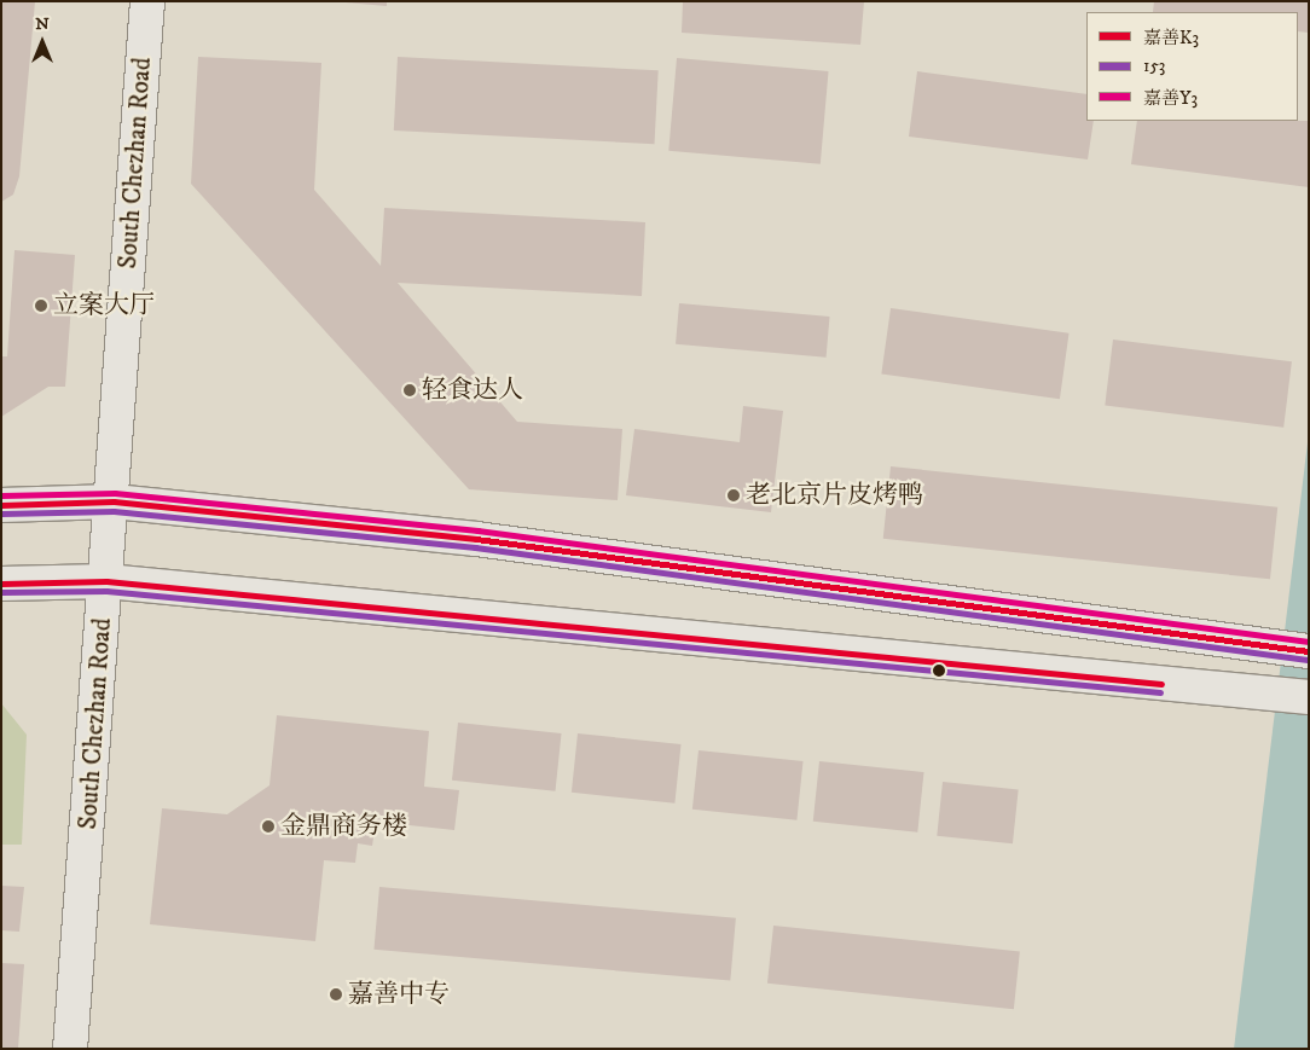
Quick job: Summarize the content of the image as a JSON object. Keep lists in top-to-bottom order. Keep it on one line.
{"streets":{"main road":["South Chezhan Road"]},"places":["立案大厅","轻食达人","老北京片皮烤鸭","金鼎商务楼","嘉善中专"],"lines":["transit line 嘉善Y3","transit line 嘉善K3","transit line 153"],"legend":["嘉善K3","153","嘉善Y3"],"north":"top"}
